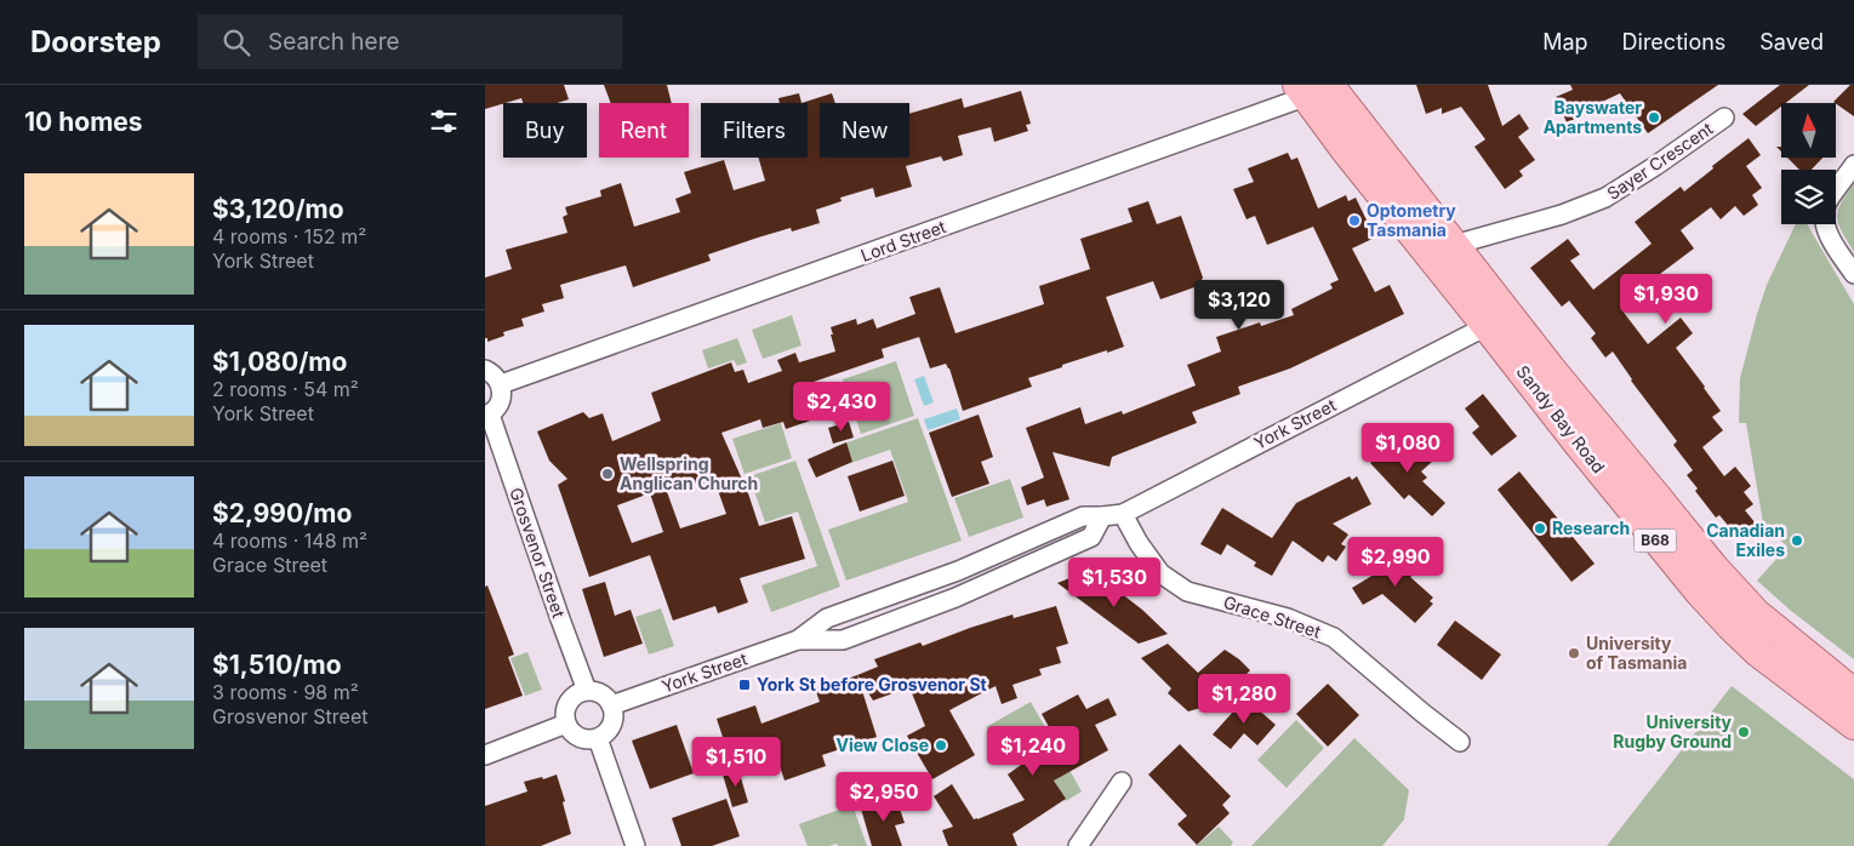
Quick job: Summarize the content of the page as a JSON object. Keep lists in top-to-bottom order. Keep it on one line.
{"streets":{"main road":["Sandy Bay Road","B68"],"street":["Sayer Crescent","Lord Street","York Street","Grosvenor Street","Grace Street"]},"crossings":[["Sayer Crescent","Sandy Bay Road"],["Lord Street","Sandy Bay Road"],["Sandy Bay Road","York Street"],["York Street","Grosvenor Street"],["York Street","Grace Street"]],"places":{"other":["Bayswater Apartments","Optometry Tasmania","Wellspring Anglican Church","Research","Canadian Exiles","University of Tasmania","University Rugby Ground","View Close"],"transit":["York St before Grosvenor St"]},"north":"top","page":{"header":"Doorstep","search":"Search here","nav":["Map","Directions","Saved"],"heading":"10 homes","chip":["Buy","Rent","Filters","New"],"list":[{"name":"$3,120/mo","note":"4 rooms · 152 m² · York Street"},{"name":"$1,080/mo","note":"2 rooms · 54 m² · York Street"},{"name":"$2,990/mo","note":"4 rooms · 148 m² · Grace Street"},{"name":"$1,510/mo","note":"3 rooms · 98 m² · Grosvenor Street"}],"price":["$1,930","$3,120","$2,430","$1,080","$2,990","$1,530","$1,280","$1,240","$1,510","$2,950"]}}
